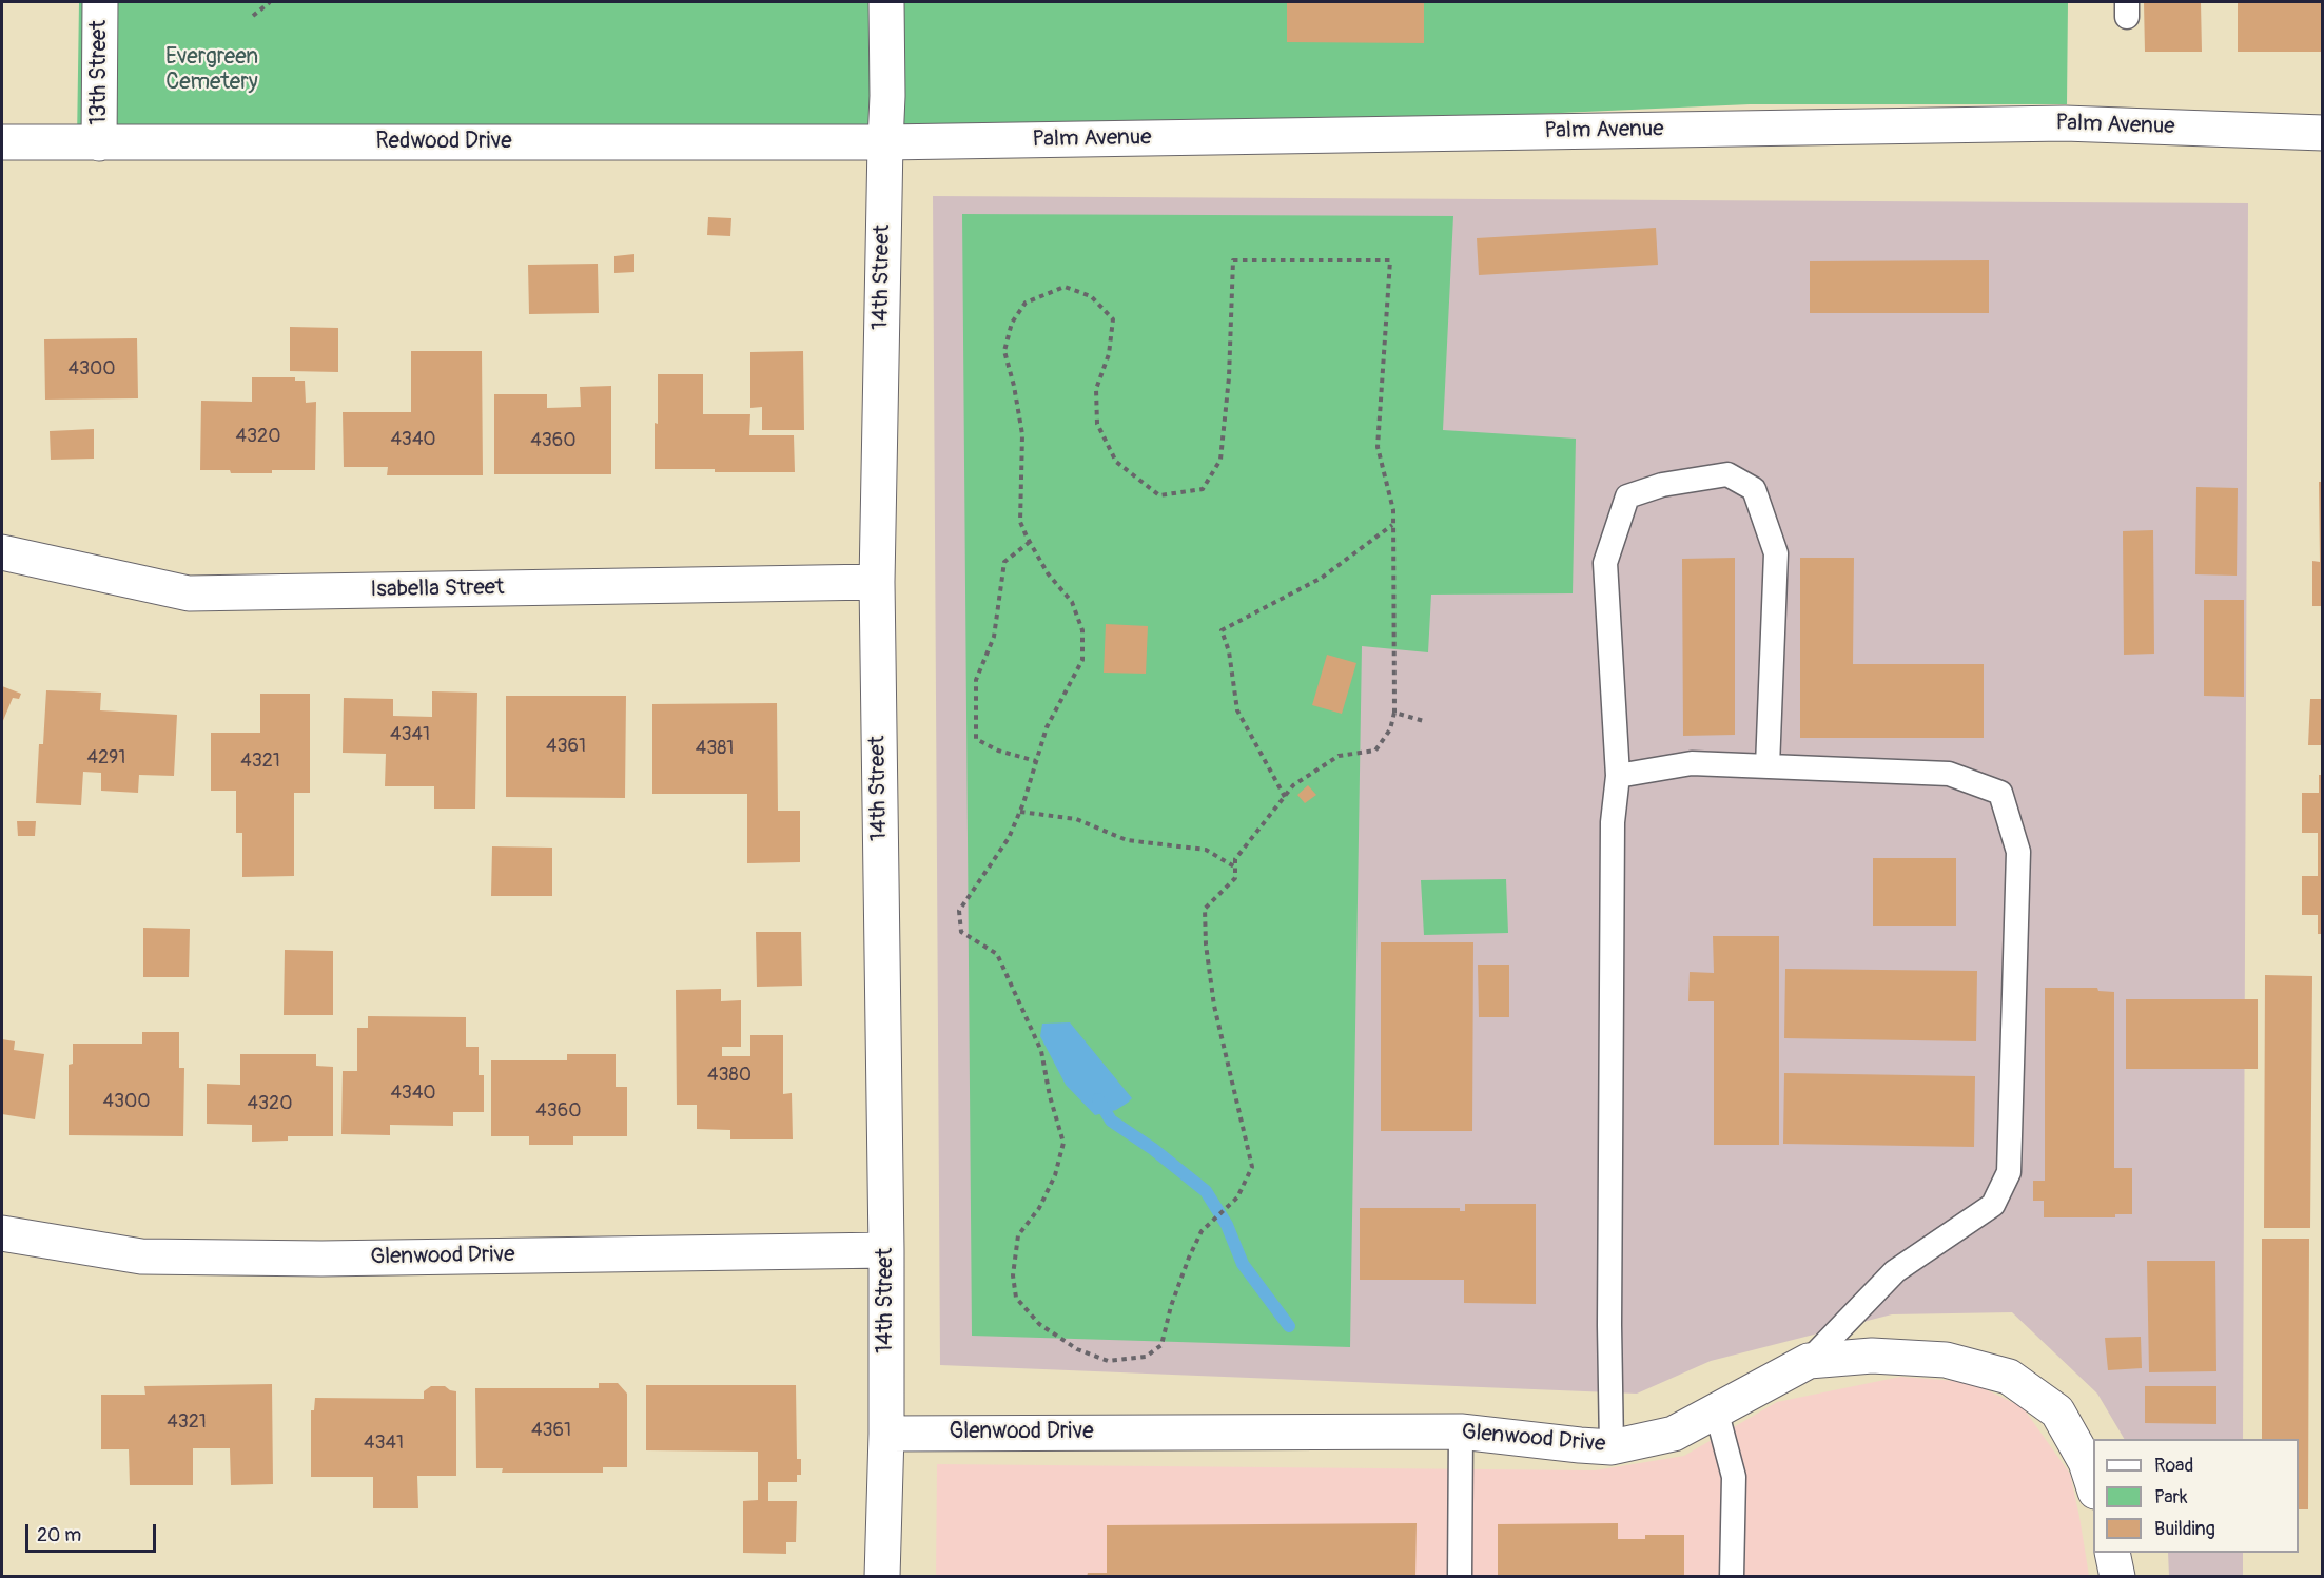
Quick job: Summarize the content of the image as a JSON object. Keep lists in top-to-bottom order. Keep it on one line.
{"streets":{"street":["13th Street","Palm Avenue","Redwood Drive","14th Street","Isabella Street","Glenwood Drive"]},"crossings":[["13th Street","Redwood Drive"],["Palm Avenue","Redwood Drive"],["Palm Avenue","14th Street"],["Redwood Drive","14th Street"],["14th Street","Isabella Street"],["14th Street","Glenwood Drive"]],"parks":["Evergreen Cemetery"],"house_numbers":["4300","4320","4340","4360","4341","4361","4381","4291","4321","4380","4340","4300","4320","4360","4321","4361","4341"],"legend":["Road","Park","Building"],"scale_bar":"20 m"}
